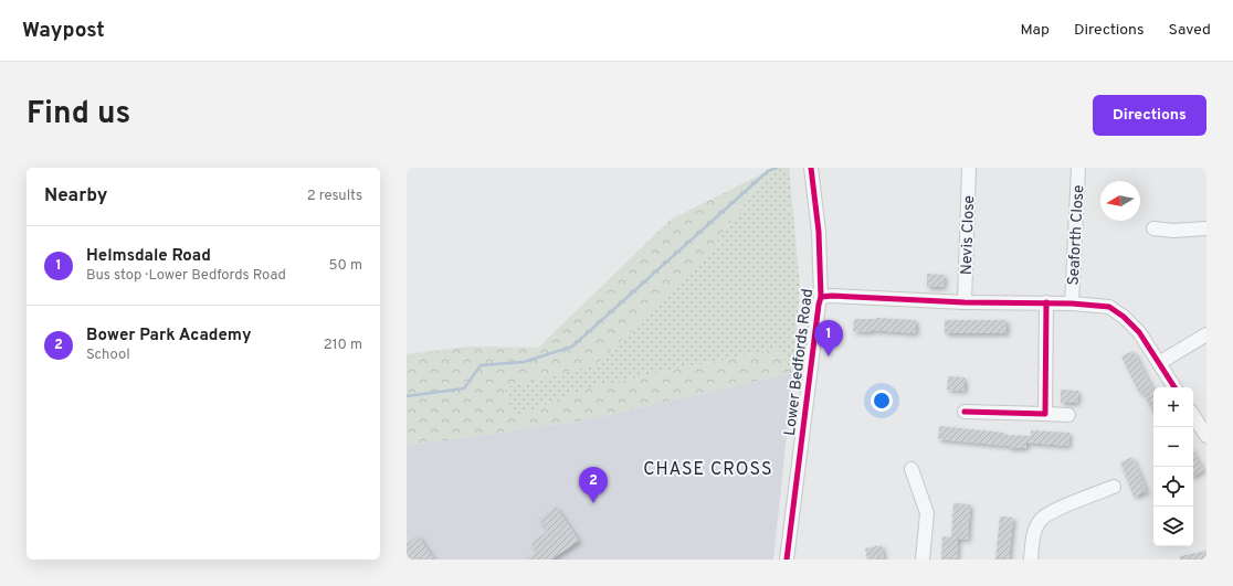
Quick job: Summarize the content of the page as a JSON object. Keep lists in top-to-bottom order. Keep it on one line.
{"streets":{"street":["Nevis Close","Seaforth Close","Lower Bedfords Road"]},"districts":["CHASE CROSS"],"north":"left","page":{"header":"Waypost","nav":["Map","Directions","Saved"],"title":"Find us","buttons":"Directions","heading":["Nearby","2 results"],"list":[{"mark":"1","name":"Helmsdale Road","note":"Bus stop · Lower Bedfords Road","value":"50 m"},{"mark":"2","name":"Bower Park Academy","note":"School","value":"210 m"}],"pins":["1","2"],"map_buttons":["+","−"]}}
